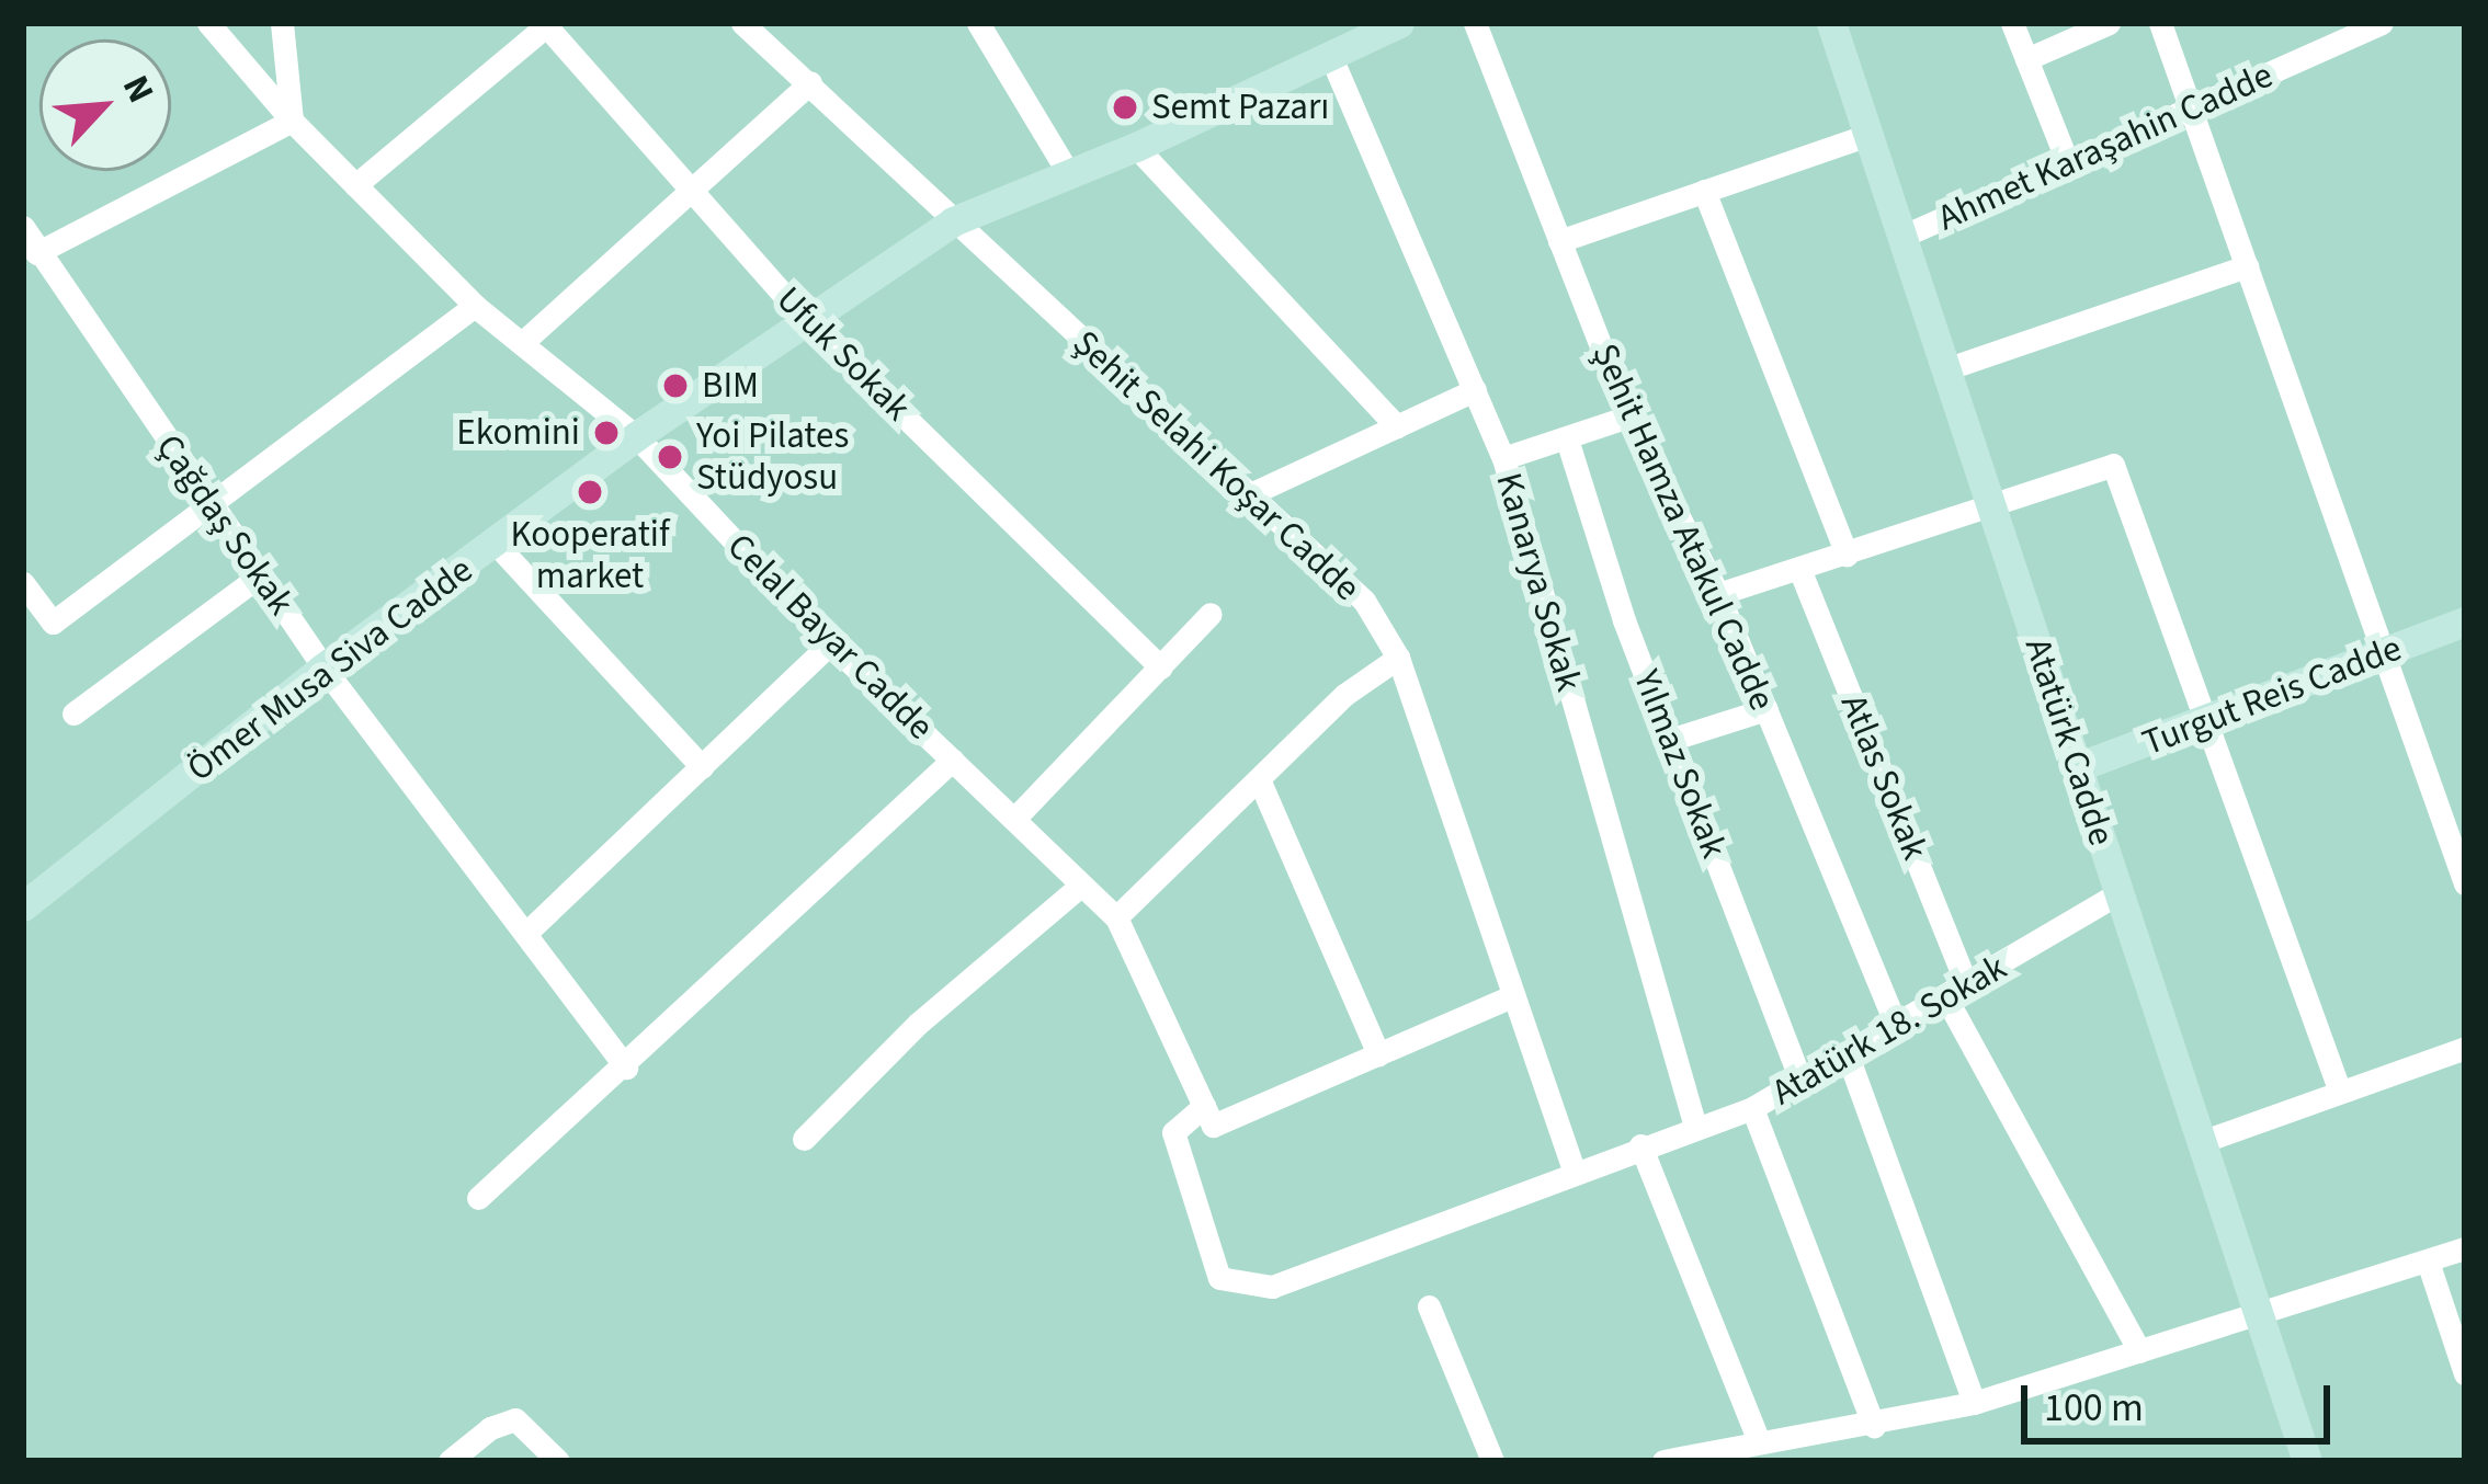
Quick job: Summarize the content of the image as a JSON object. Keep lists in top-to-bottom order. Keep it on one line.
{"streets":{"main road":["Ömer Musa Siva Cadde","Turgut Reis Cadde","Atatürk Cadde"],"street":["Ahmet Karaşahin Cadde","Ufuk Sokak","Şehit Selahi Koşar Cadde","Çağdaş Sokak","Şehit Hamza Atakul Cadde","Kanarya Sokak","Celal Bayar Cadde","Yılmaz Sokak","Atlas Sokak","Atatürk 18. Sokak"]},"crossings":[["Ahmet Karaşahin Cadde","Atatürk Cadde"],["Ufuk Sokak","Ömer Musa Siva Cadde"],["Şehit Selahi Koşar Cadde","Ömer Musa Siva Cadde"],["Şehit Selahi Koşar Cadde","Atatürk 18. Sokak"],["Çağdaş Sokak","Ömer Musa Siva Cadde"],["Şehit Hamza Atakul Cadde","Atatürk 18. Sokak"],["Kanarya Sokak","Ömer Musa Siva Cadde"],["Kanarya Sokak","Atatürk 18. Sokak"],["Celal Bayar Cadde","Ömer Musa Siva Cadde"],["Celal Bayar Cadde","Atatürk 18. Sokak"],["Turgut Reis Cadde","Atatürk Cadde"],["Atatürk Cadde","Atatürk 18. Sokak"],["Yılmaz Sokak","Atatürk 18. Sokak"],["Atlas Sokak","Atatürk 18. Sokak"]],"places":["Semt Pazarı","BIM","Ekomini","Yoi Pilates Stüdyosu","Kooperatif market"],"scale_bar":"100 m","north":"top right"}
